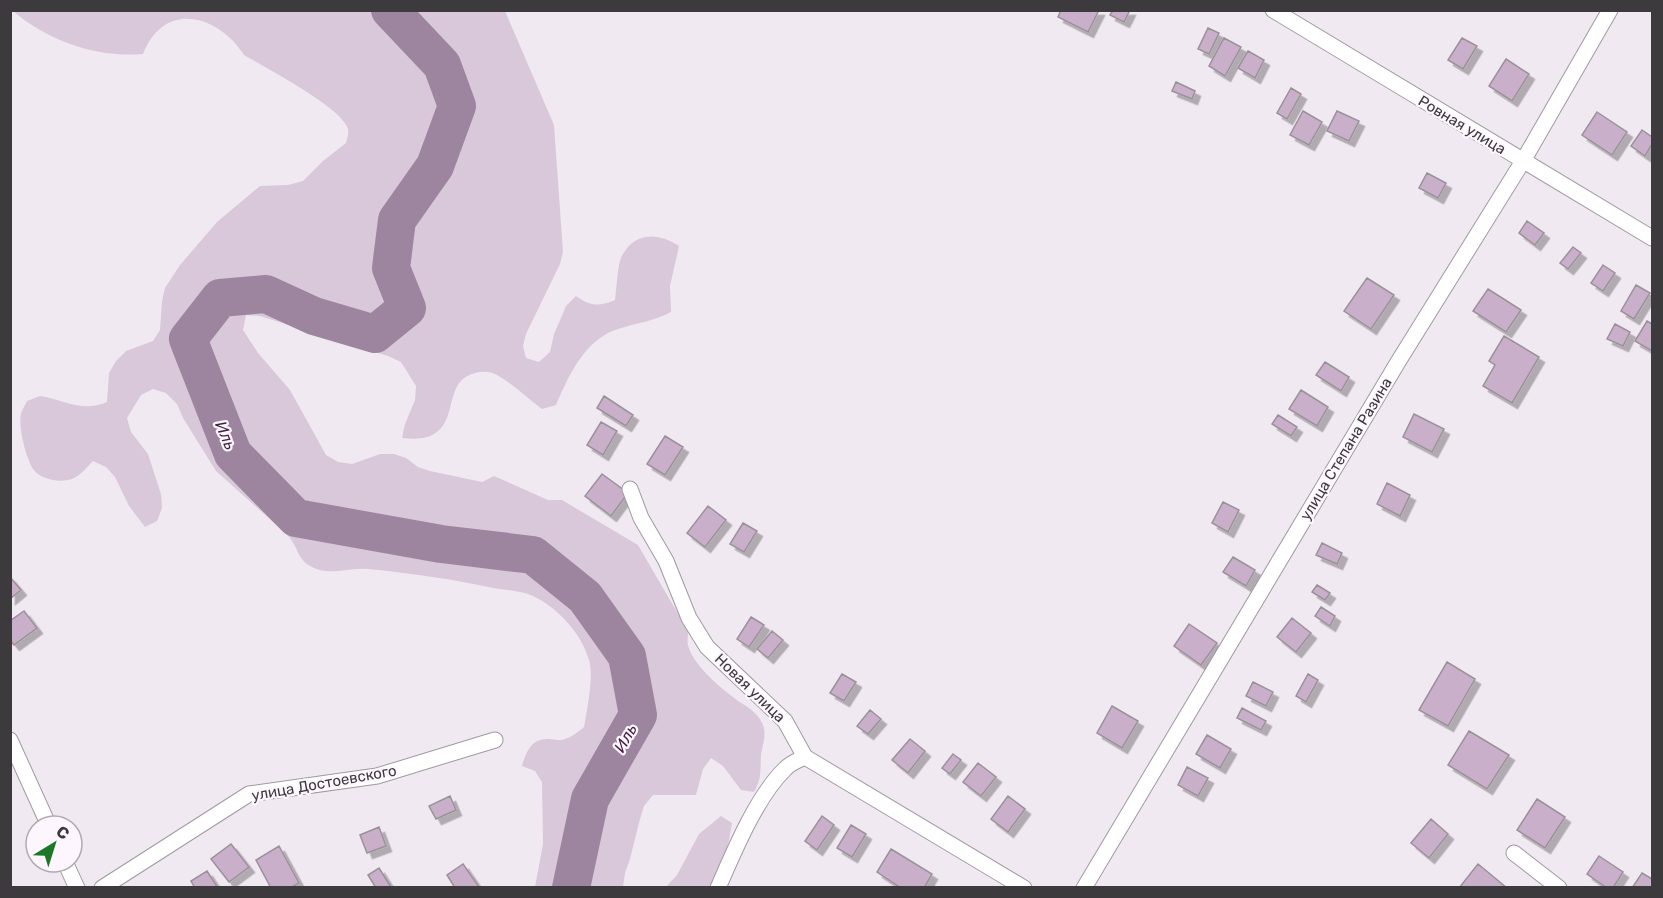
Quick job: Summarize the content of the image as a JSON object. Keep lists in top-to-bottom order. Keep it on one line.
{"streets":{"street":["Ровная улица","улица Степана Разина","Новая улица","улица Достоевского"]},"crossings":[["Ровная улица","улица Степана Разина"]],"water":["Иль"],"north":"top right"}
